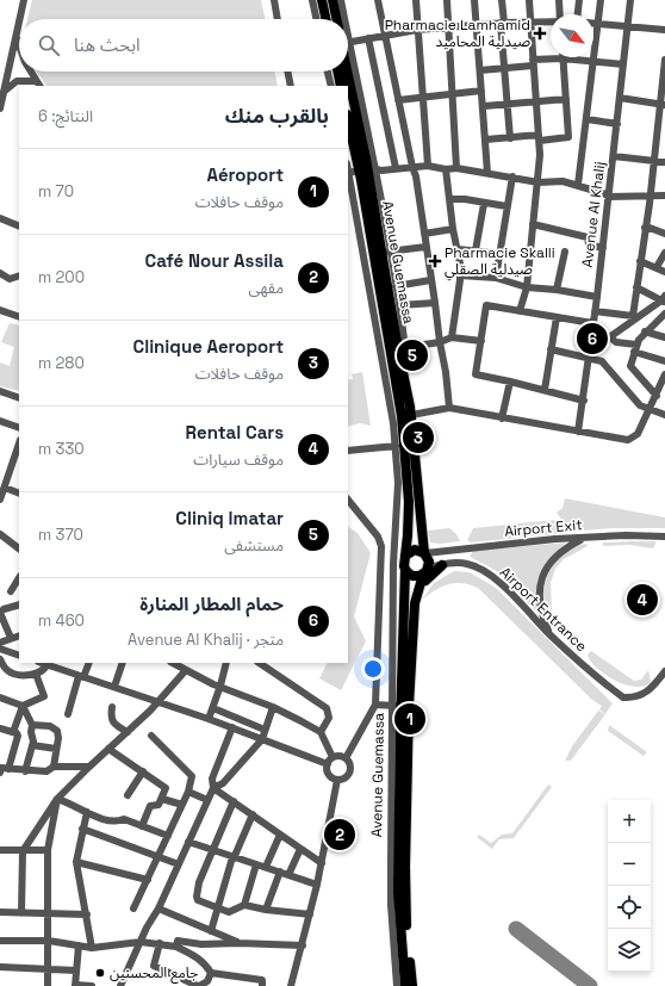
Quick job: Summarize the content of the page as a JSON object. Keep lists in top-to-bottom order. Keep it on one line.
{"streets":{"main road":["Avenue Guemassa"],"street":["Avenue Al Khalij","Airport Exit","Airport Entrance"]},"crossings":[["Avenue Guemassa","Airport Exit"],["Avenue Guemassa","Airport Entrance"],["Airport Exit","Airport Entrance"]],"places":{"health":["Pharmacie Lamhamid صيدلية المحاميد","Pharmacie Skalli صيدلية الصقلي"],"other":["جامع المحسنين"]},"north":"bottom right","page":{"search":"ابحث هنا","heading":["بالقرب منك","النتائج: 6"],"list":[{"mark":"1","name":"Aéroport","note":"موقف حافلات","value":"70 m"},{"mark":"2","name":"Café Nour Assila","note":"مقهى","value":"200 m"},{"mark":"3","name":"Clinique Aeroport","note":"موقف حافلات","value":"280 m"},{"mark":"4","name":"Rental Cars","note":"موقف سيارات","value":"330 m"},{"mark":"5","name":"Cliniq lmatar","note":"مستشفى","value":"370 m"},{"mark":"6","name":"حمام المطار المنارة","note":"متجر · Avenue Al Khalij","value":"460 m"}],"pins":["6","5","3","4","1","2"],"map_buttons":["+","−"]}}
